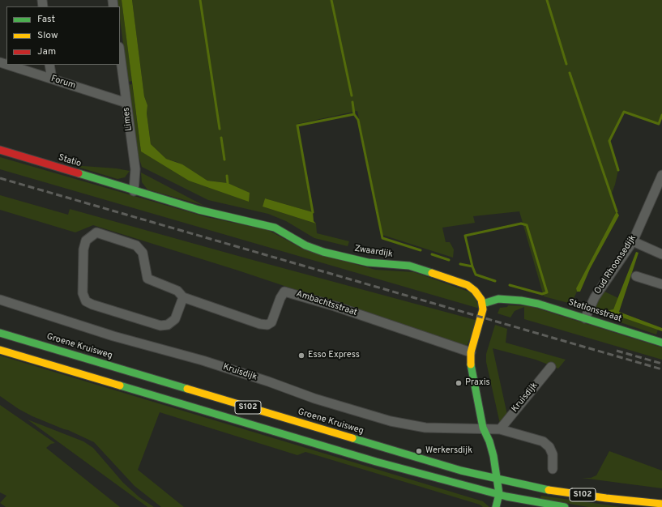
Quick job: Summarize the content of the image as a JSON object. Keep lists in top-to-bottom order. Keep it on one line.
{"streets":{"main road":["Statio","Zwaardijk","Stationsstraat","Groene Kruisweg","S102"],"street":["Forum","Limes","Oud Rhoonsedijk","Ambachtsstraat","Kruisdijk"]},"crossings":[["Forum","Limes"],["Limes","Statio"],["Limes","Zwaardijk"],["Statio","Zwaardijk"],["Zwaardijk","Stationsstraat"],["Oud Rhoonsedijk","Stationsstraat"]],"places":["Esso Express","Praxis","Werkersdijk"],"legend":["Fast","Slow","Jam"]}
